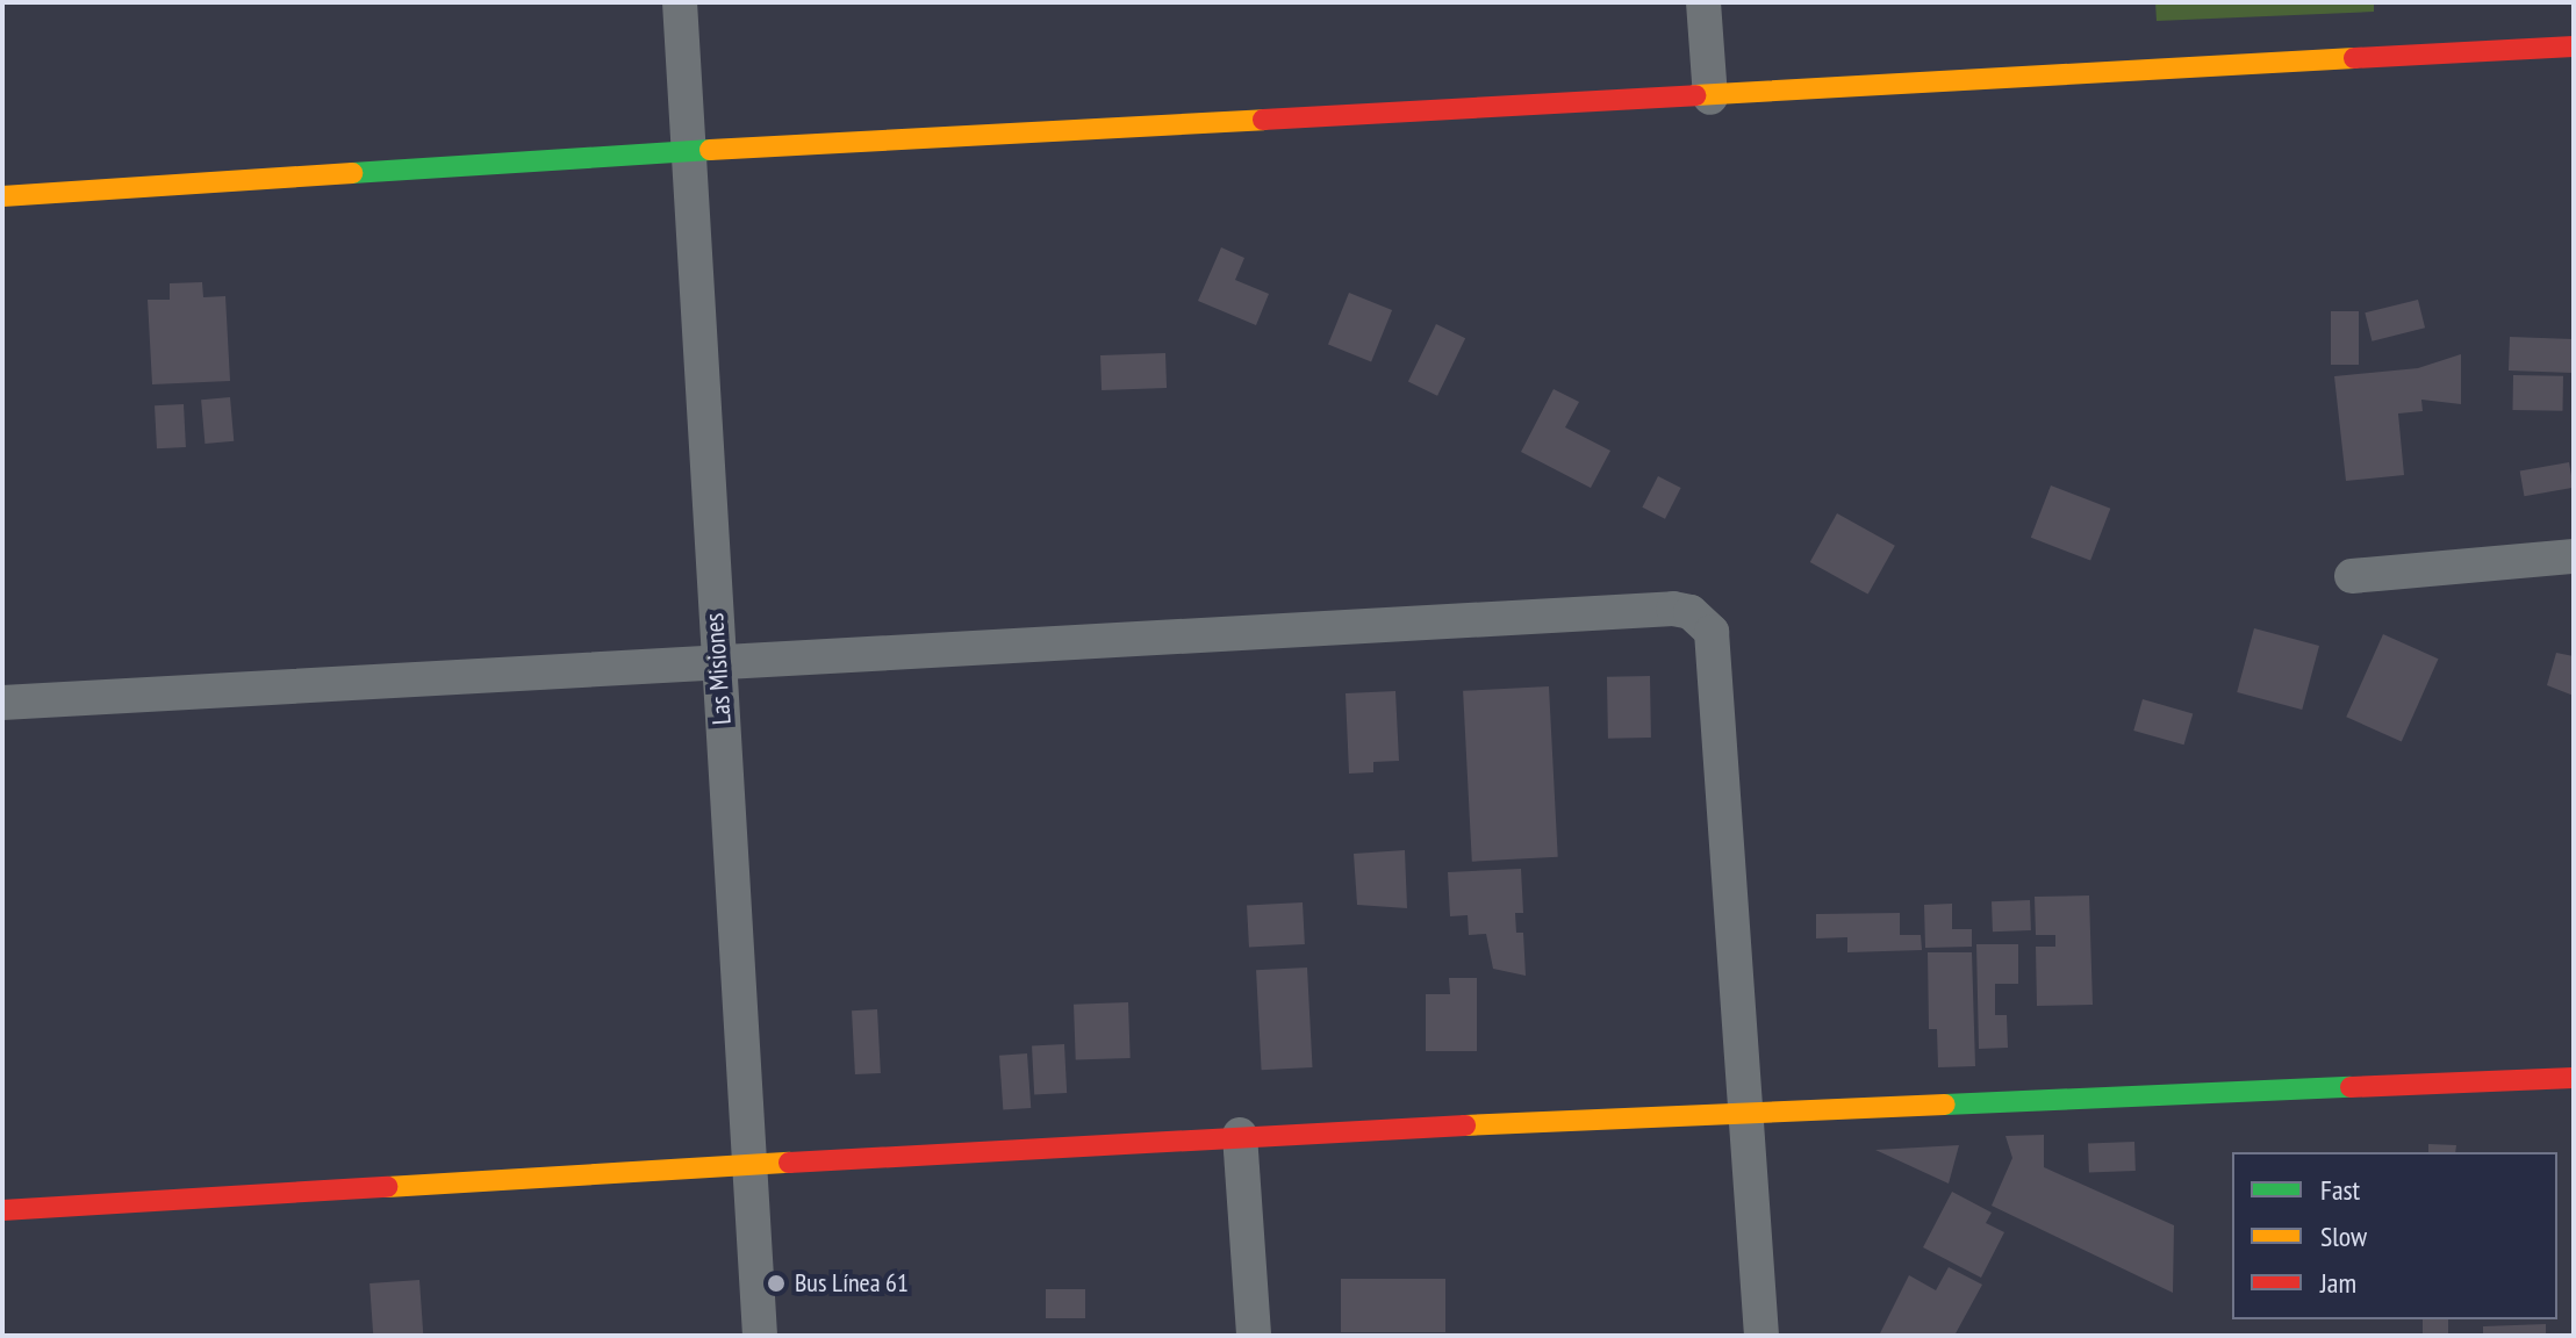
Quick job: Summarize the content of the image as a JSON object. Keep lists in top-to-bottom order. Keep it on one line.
{"streets":{"street":["Las Misiones"]},"places":["Bus Línea 61"],"legend":["Fast","Slow","Jam"]}
